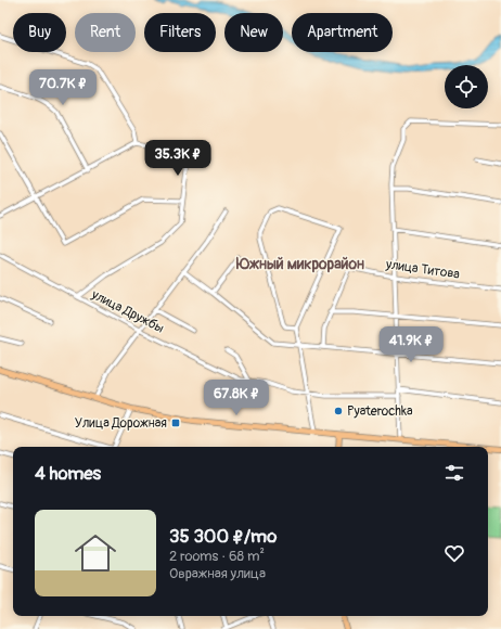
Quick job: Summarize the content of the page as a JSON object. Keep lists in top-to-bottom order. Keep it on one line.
{"streets":{"street":["улица Титова","улица Дружбы"]},"districts":["Южный микрорайон"],"places":{"other":["Pyaterochka"],"transit":["Улица Дорожная"]},"page":{"chip":["Buy","Rent","Filters","New","Apartment"],"price":["70.7K ₽","35.3K ₽","41.9K ₽","67.8K ₽"],"heading":"4 homes","list":[{"name":"35 300 ₽/mo","note":"2 rooms · 68 m² · Овражная улица"}]}}
